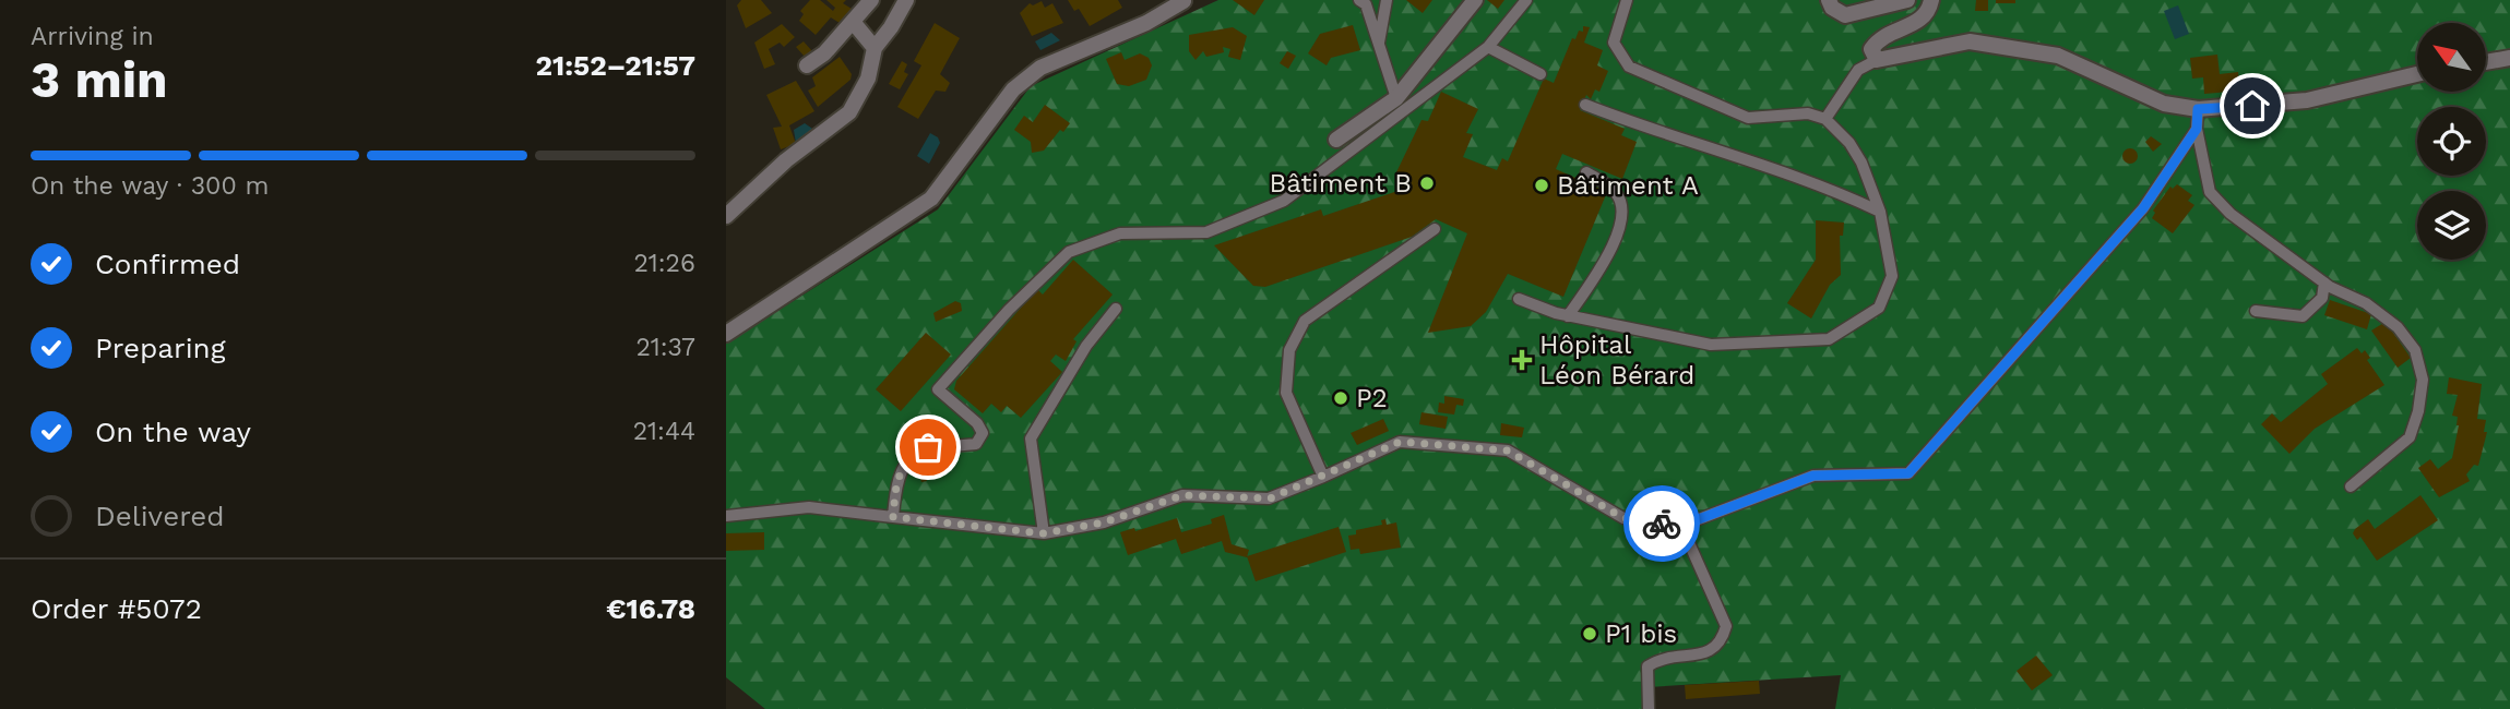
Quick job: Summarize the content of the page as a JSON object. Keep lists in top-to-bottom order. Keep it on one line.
{"places":{"other":["Bâtiment B","Bâtiment A","P2","P1 bis"],"health":["Hôpital Léon Bérard"]},"north":"top left","page":{"heading":["3 min","Arriving in","21:52–21:57"],"panel":["Order #5072","€16.78"],"bar":"On the way · 300 m","list":[["Confirmed","21:26"],["Preparing","21:37"],["On the way","21:44"],"Delivered"]}}
